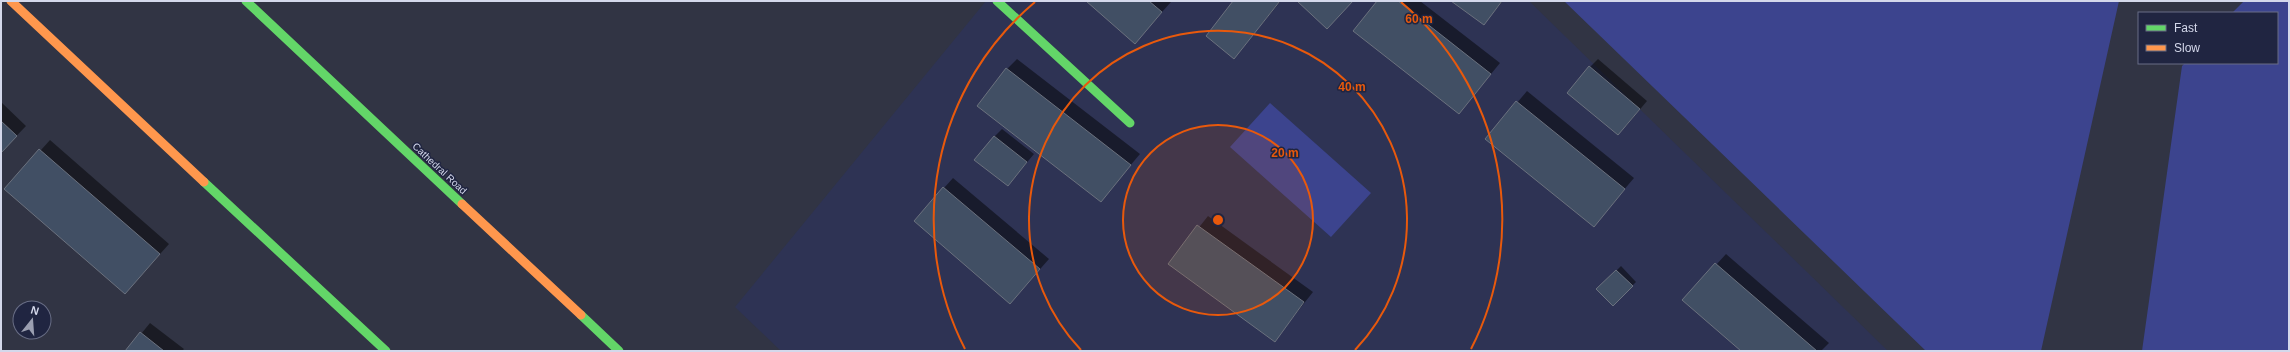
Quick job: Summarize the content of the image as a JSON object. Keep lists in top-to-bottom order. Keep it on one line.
{"streets":{"street":["Cathedral Road"]},"legend":["Fast","Slow"],"north":"top","rings":["60 m","40 m","20 m"]}
